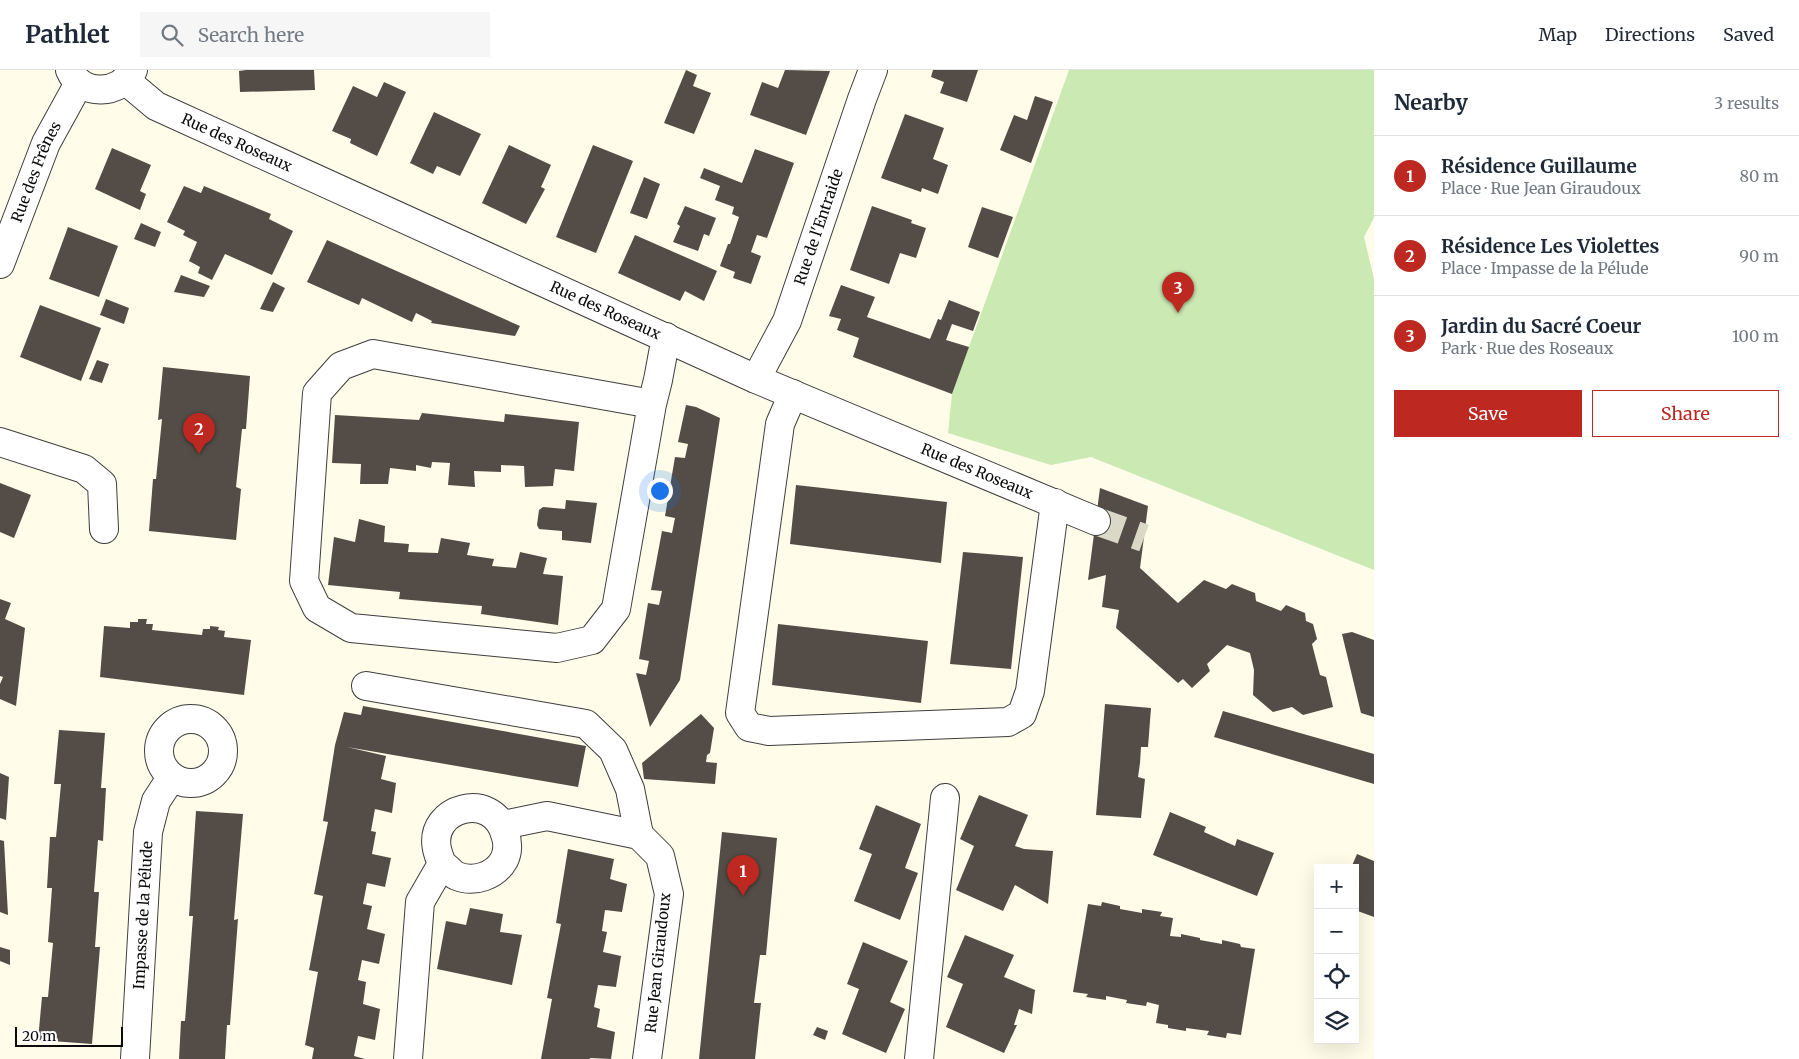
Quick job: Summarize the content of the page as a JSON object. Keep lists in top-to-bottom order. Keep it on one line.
{"streets":{"street":["Rue des Roseaux","Rue des Frênes","Rue de l'Entraide","Impasse de la Pélude","Rue Jean Giraudoux"]},"crossings":[["Rue des Roseaux","Rue de l'Entraide"]],"scale_bar":"20 m","page":{"header":"Pathlet","search":"Search here","nav":["Map","Directions","Saved"],"heading":["Nearby","3 results"],"list":[{"mark":"1","name":"Résidence Guillaume","note":"Place · Rue Jean Giraudoux","value":"80 m"},{"mark":"2","name":"Résidence Les Violettes","note":"Place · Impasse de la Pélude","value":"90 m"},{"mark":"3","name":"Jardin du Sacré Coeur","note":"Park · Rue des Roseaux","value":"100 m"}],"pins":["3","2","1"],"buttons":["Save","Share"],"map_buttons":["+","−"],"scale":"20 m"}}
